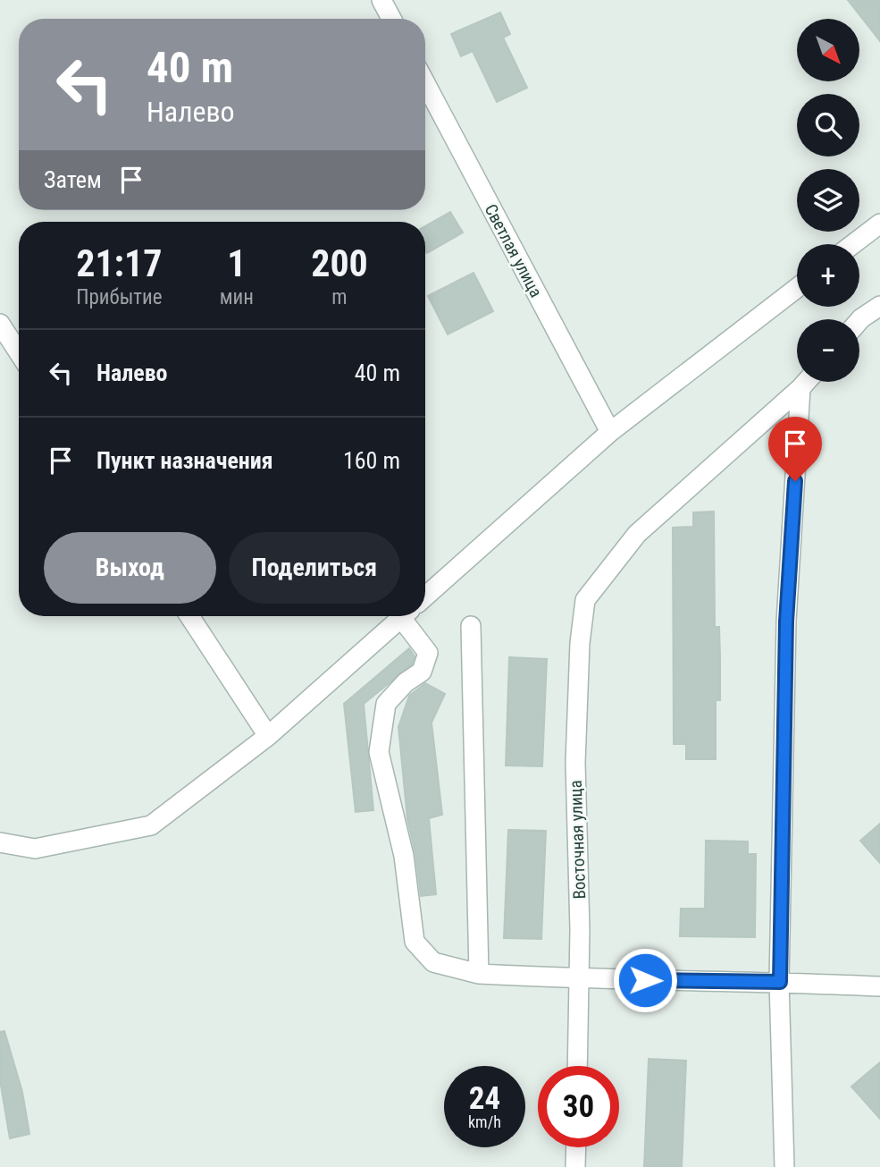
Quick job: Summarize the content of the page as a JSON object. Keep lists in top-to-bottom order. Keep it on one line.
{"streets":{"street":["Светлая улица","Восточная улица"]},"north":"bottom right","page":{"map_buttons":["+","−"],"turn":["40 m","Налево"],"then":"Затем","eta":["21:17","Прибытие","1","мин","200","m"],"list":[{"name":"Налево","value":"40 m"},{"name":"Пункт назначения","value":"160 m"}],"buttons":["Выход","Поделиться"],"speed":"24 km/h","limit":"30"}}
